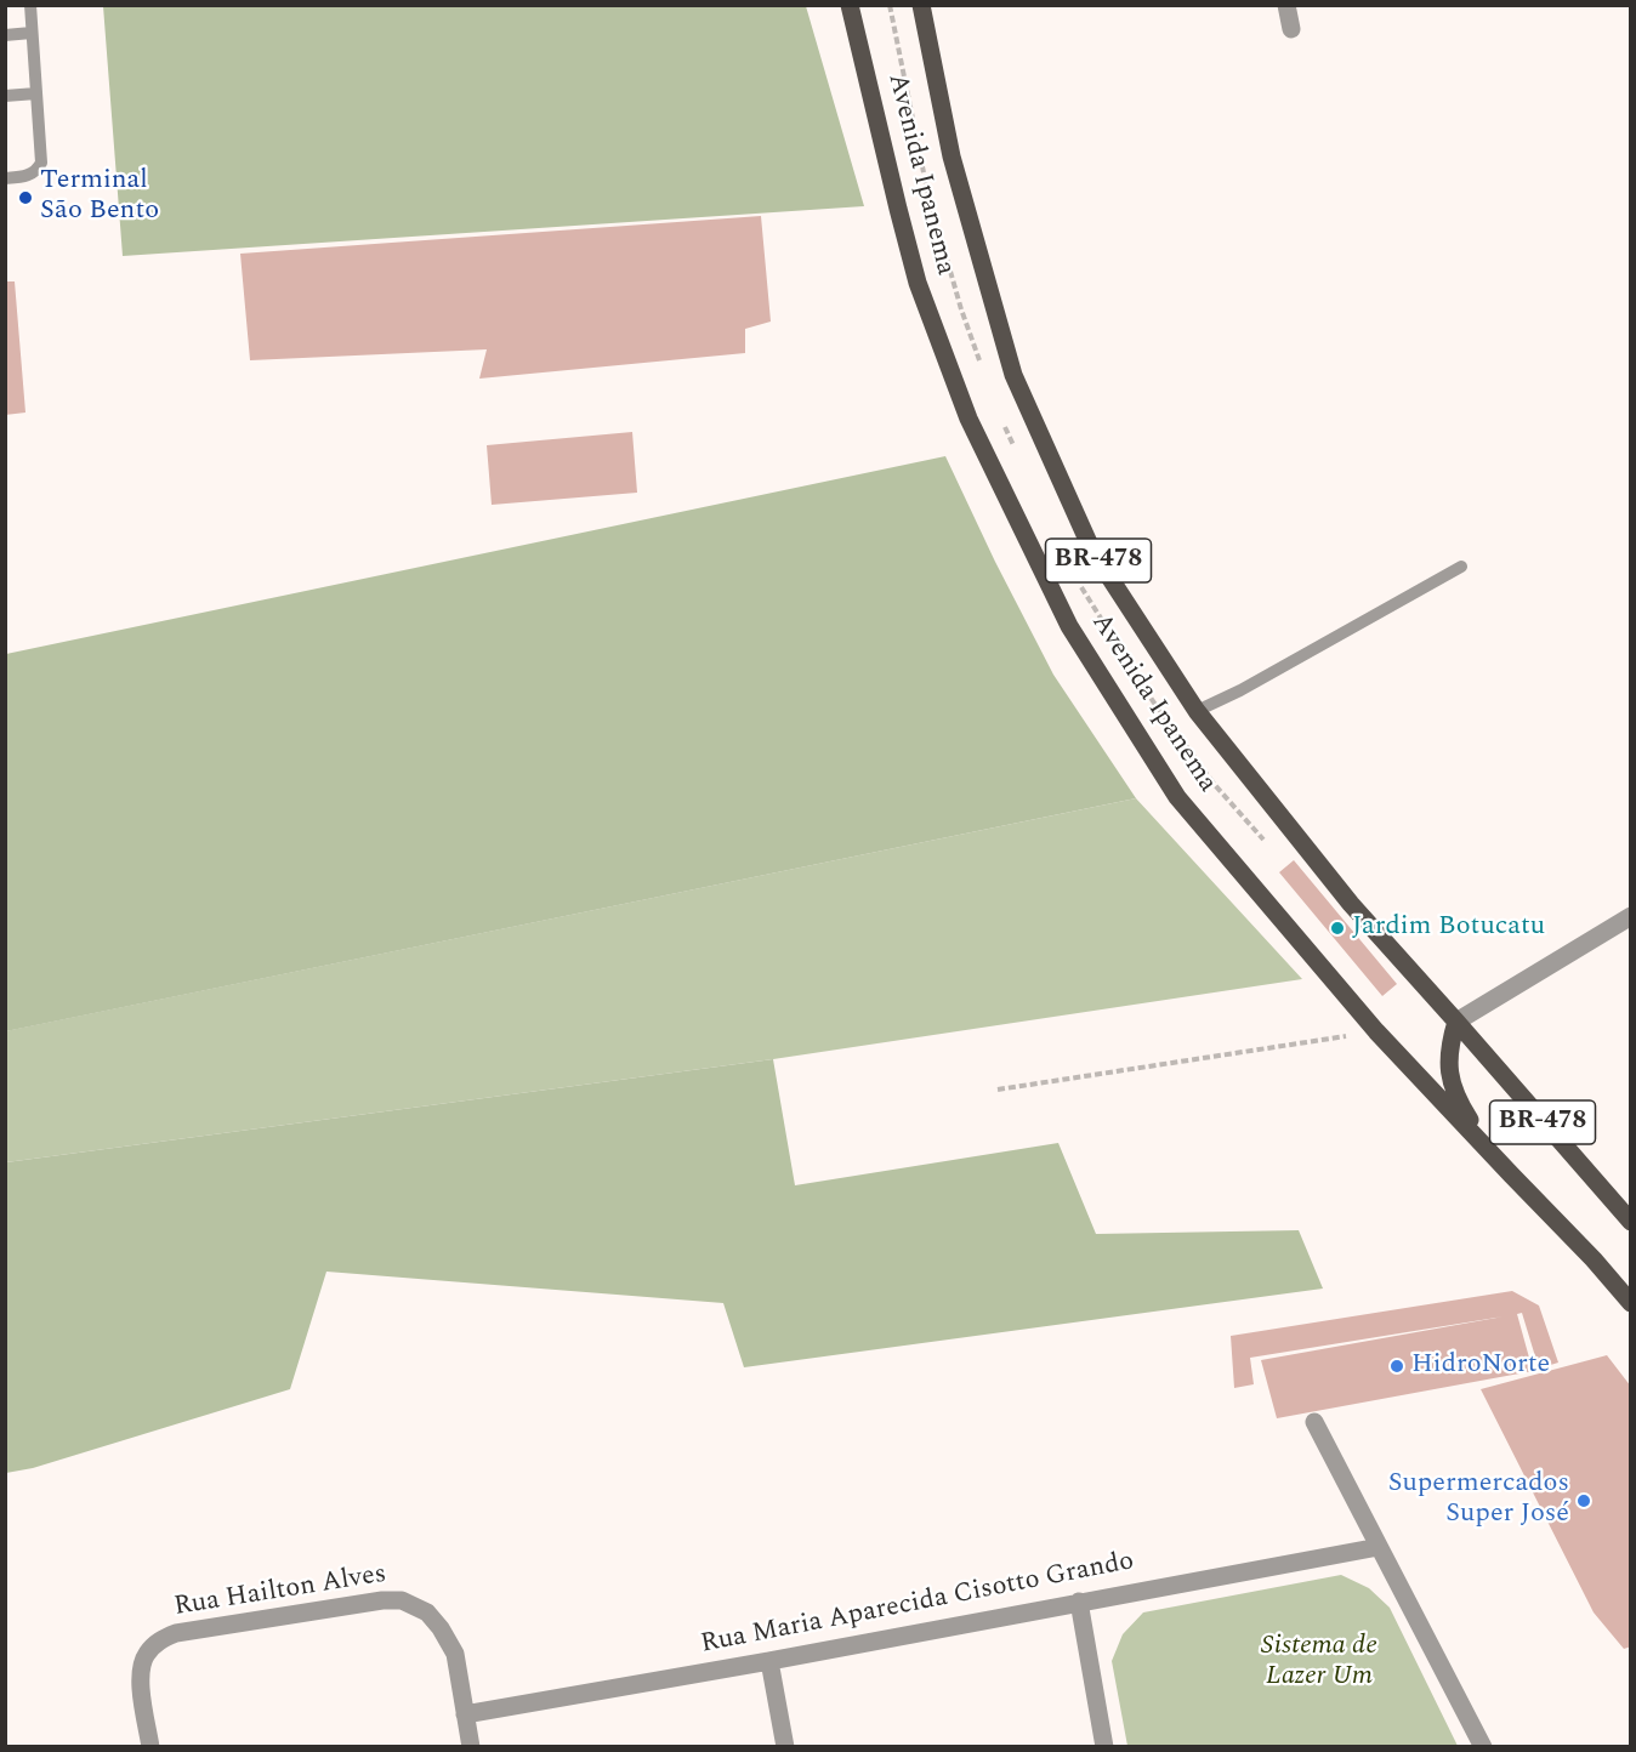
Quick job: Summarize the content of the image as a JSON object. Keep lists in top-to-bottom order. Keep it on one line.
{"streets":{"main road":["Avenida Ipanema","BR-478"],"street":["Rua Hailton Alves","Rua Maria Aparecida Cisotto Grando"]},"crossings":[["Rua Hailton Alves","Rua Maria Aparecida Cisotto Grando"]],"parks":["Sistema de Lazer Um"],"places":["Terminal São Bento","Jardim Botucatu","HidroNorte","Supermercados Super José"]}
